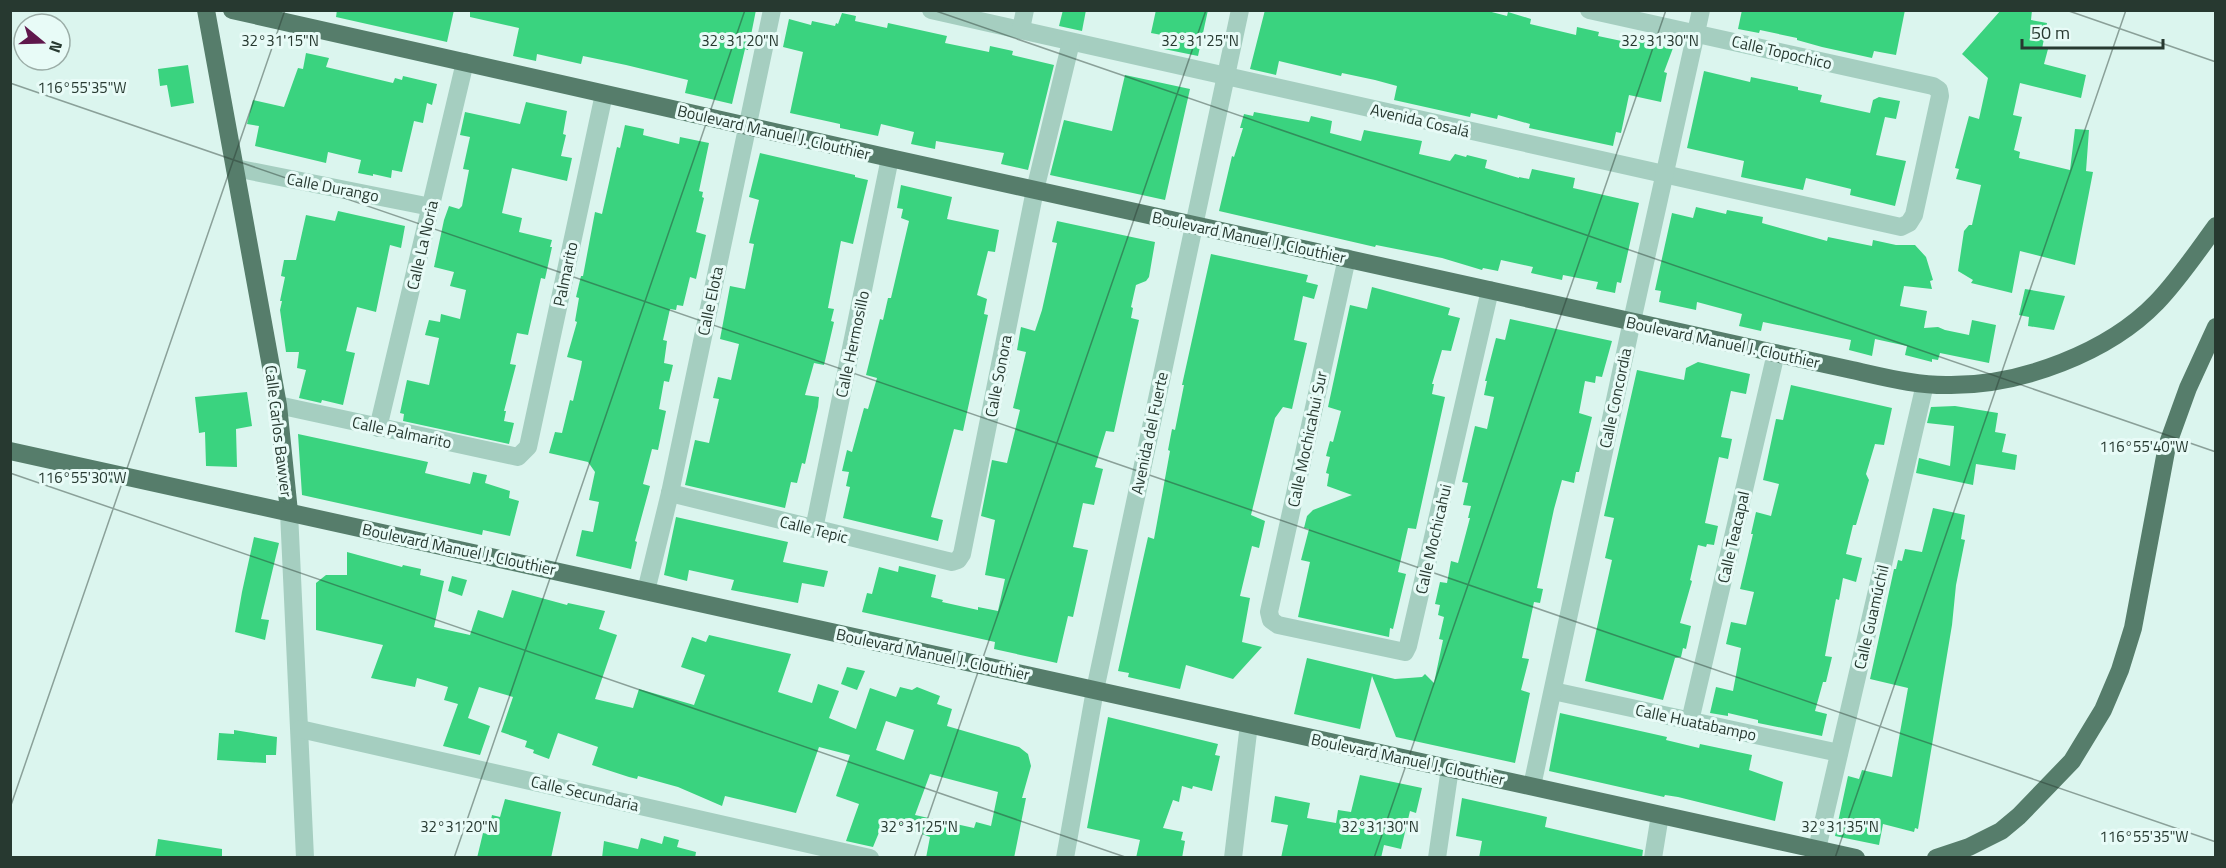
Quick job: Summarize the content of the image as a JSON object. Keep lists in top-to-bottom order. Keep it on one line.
{"streets":{"main road":["Boulevard Manuel J. Clouthier","Calle Carlos Bawver"],"street":["Calle Topochico","Avenida Cosalá","Calle Durango","Calle La Noria","Palmarito","Calle Elota","Calle Hermosillo","Calle Sonora","Calle Concordia","Calle Palmarito","Avenida del Fuerte","Calle Mochicahui Sur","Calle Tepic","Calle Teacapal","Calle Mochicahui","Calle Guamúchil","Calle Huatabampo","Calle Secundaria"]},"crossings":[["Calle Topochico","Avenida Cosalá"],["Calle Topochico","Calle Concordia"],["Avenida Cosalá","Calle Sonora"],["Avenida Cosalá","Calle Concordia"],["Avenida Cosalá","Avenida del Fuerte"],["Boulevard Manuel J. Clouthier","Calle La Noria"],["Boulevard Manuel J. Clouthier","Palmarito"],["Boulevard Manuel J. Clouthier","Calle Elota"],["Boulevard Manuel J. Clouthier","Calle Hermosillo"],["Boulevard Manuel J. Clouthier","Calle Sonora"],["Boulevard Manuel J. Clouthier","Calle Concordia"],["Boulevard Manuel J. Clouthier","Calle Carlos Bawver"],["Boulevard Manuel J. Clouthier","Avenida del Fuerte"],["Boulevard Manuel J. Clouthier","Calle Mochicahui Sur"],["Boulevard Manuel J. Clouthier","Calle Teacapal"],["Boulevard Manuel J. Clouthier","Calle Mochicahui"],["Boulevard Manuel J. Clouthier","Calle Guamúchil"],["Calle Durango","Calle La Noria"],["Calle Durango","Calle Carlos Bawver"],["Calle La Noria","Calle Palmarito"],["Palmarito","Calle Palmarito"],["Calle Elota","Calle Tepic"],["Calle Hermosillo","Calle Tepic"],["Calle Sonora","Calle Tepic"],["Calle Concordia","Calle Huatabampo"],["Calle Carlos Bawver","Calle Palmarito"],["Calle Carlos Bawver","Calle Secundaria"],["Calle Mochicahui Sur","Calle Mochicahui"],["Calle Teacapal","Calle Huatabampo"],["Calle Guamúchil","Calle Huatabampo"]],"scale_bar":"50 m","north":"right","coordinates":["32°31'15\"N","32°31'20\"N","32°31'25\"N","32°31'30\"N","116°55'35\"W","116°55'40\"W","116°55'30\"W","32°31'35\"N"]}
